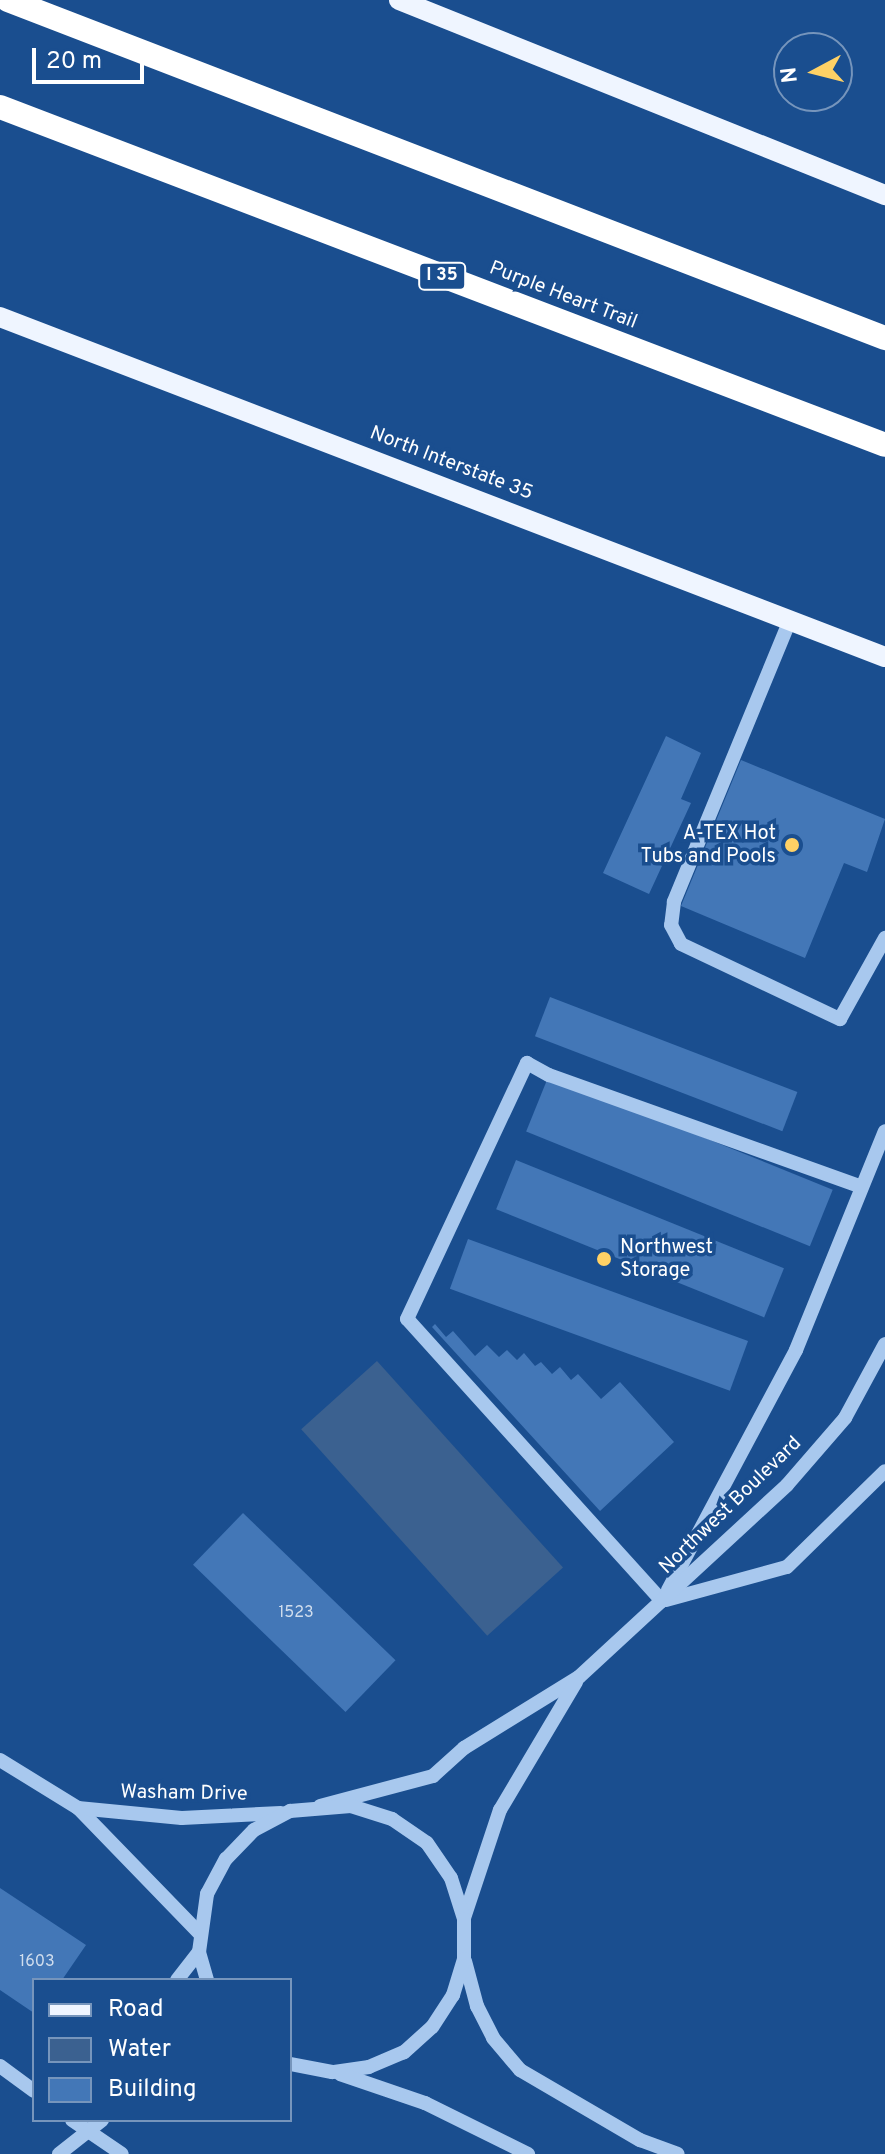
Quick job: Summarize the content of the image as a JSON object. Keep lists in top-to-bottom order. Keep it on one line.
{"streets":{"highway":["I 35","Purple Heart Trail"],"main road":["North Interstate 35"],"street":["Northwest Boulevard","Washam Drive"]},"places":["A-TEX Hot Tubs and Pools","Northwest Storage"],"house_numbers":["1523","1603"],"legend":["Road","Water","Building"],"scale_bar":"20 m","north":"left"}
